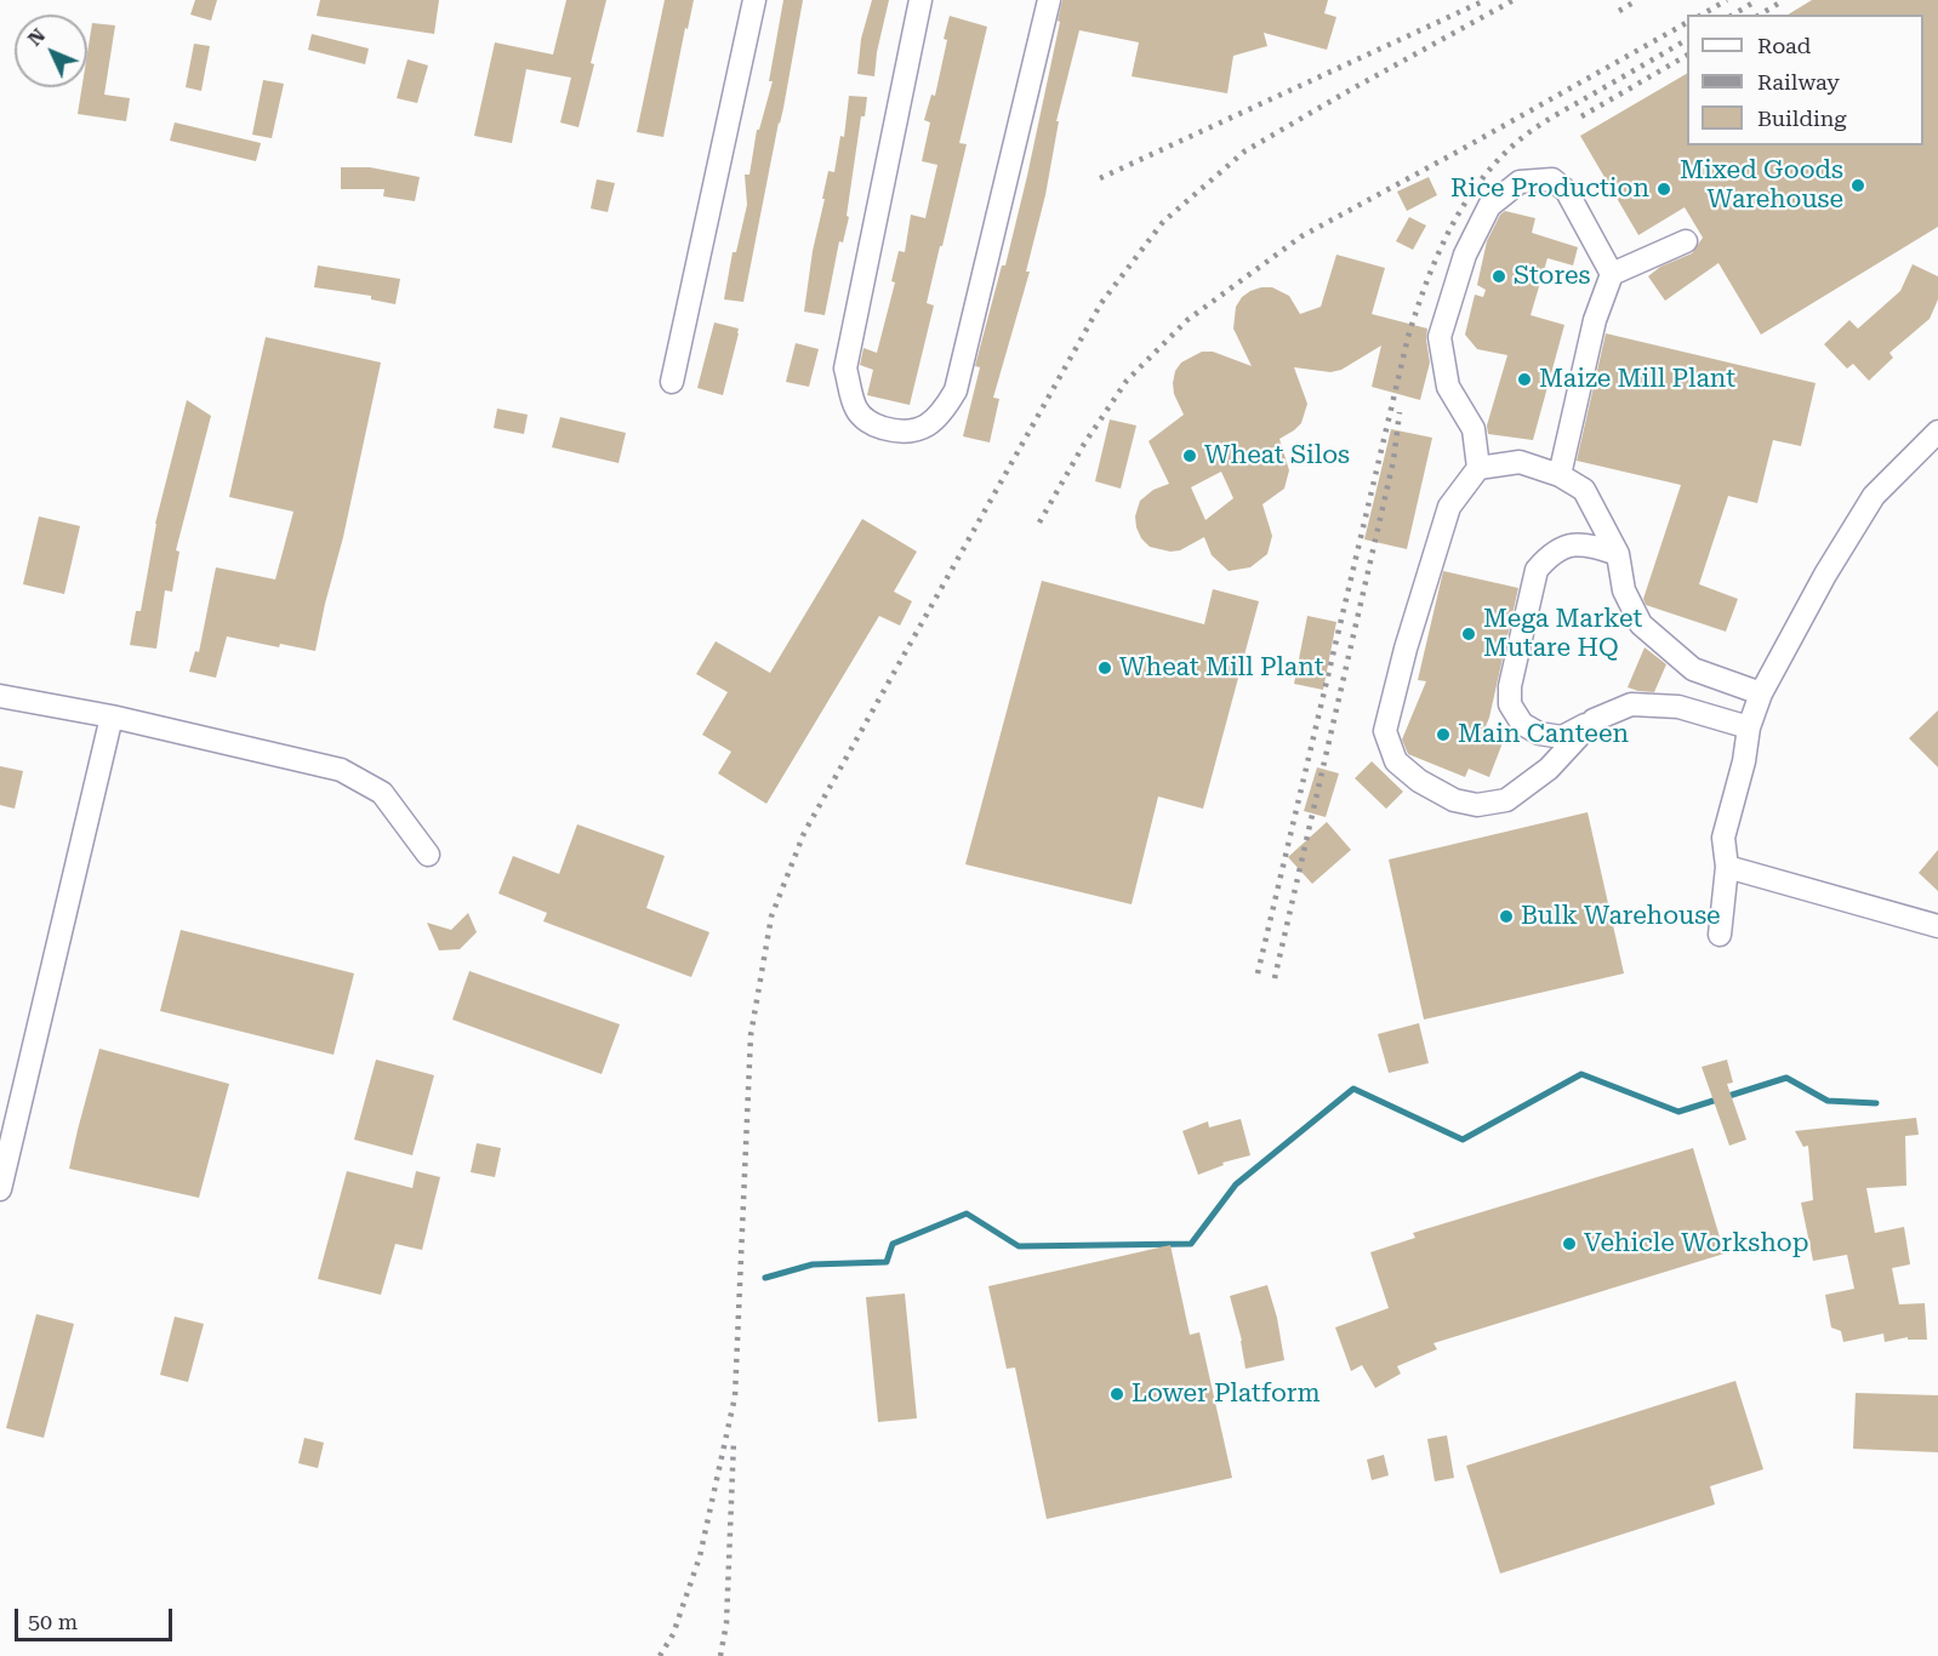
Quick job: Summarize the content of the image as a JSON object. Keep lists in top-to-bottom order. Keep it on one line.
{"places":["Mixed Goods Warehouse","Rice Production","Stores","Maize Mill Plant","Wheat Silos","Mega Market Mutare HQ","Wheat Mill Plant","Main Canteen","Bulk Warehouse","Vehicle Workshop","Lower Platform"],"legend":["Road","Railway","Building"],"scale_bar":"50 m","north":"top left"}
